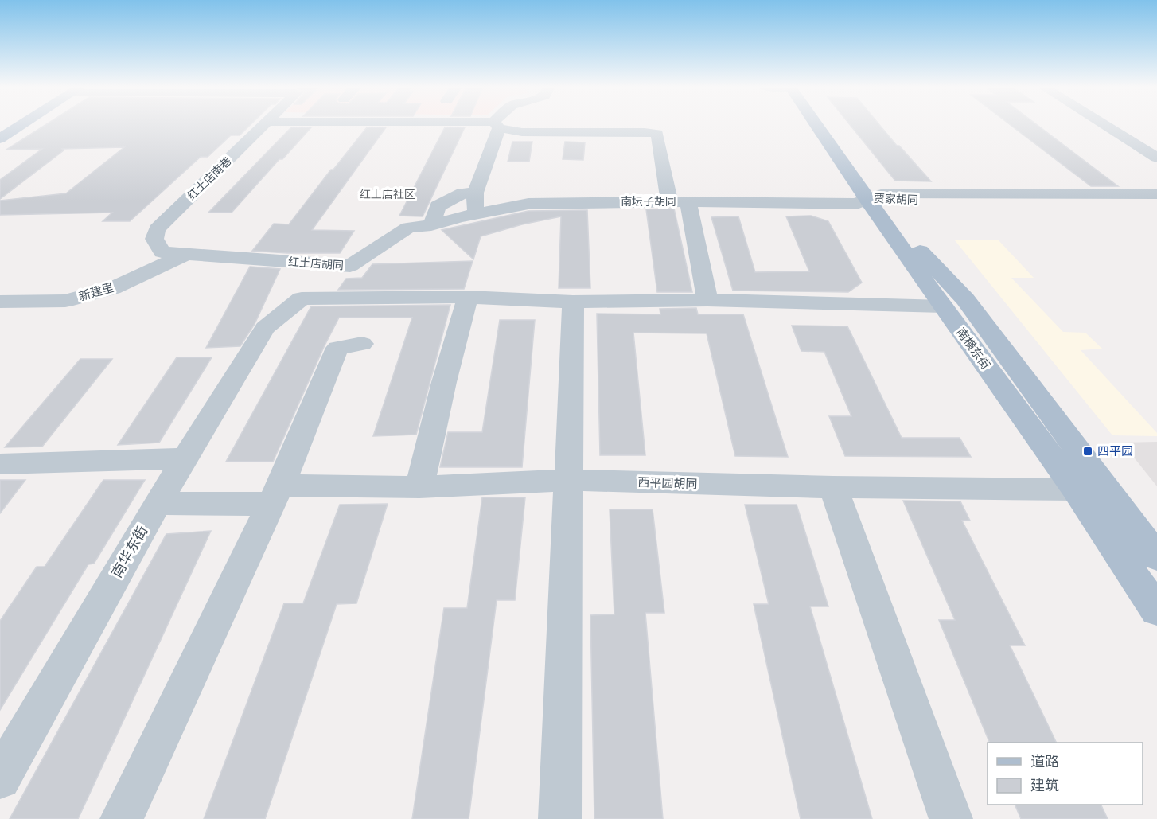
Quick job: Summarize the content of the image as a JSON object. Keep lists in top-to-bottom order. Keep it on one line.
{"streets":{"main road":["南横东街"],"street":["红土店南巷","贾家胡同","南坛子胡同","红土店胡同","新建里","西平园胡同","南华东街"]},"crossings":[["红土店南巷","红土店胡同"],["红土店南巷","新建里"],["贾家胡同","南坛子胡同"],["贾家胡同","南横东街"],["南坛子胡同","红土店胡同"],["南坛子胡同","南横东街"],["红土店胡同","新建里"],["南横东街","西平园胡同"],["南横东街","南华东街"],["西平园胡同","南华东街"]],"districts":["红土店社区"],"places":{"transit":["四平园"]},"legend":["道路","建筑"]}
